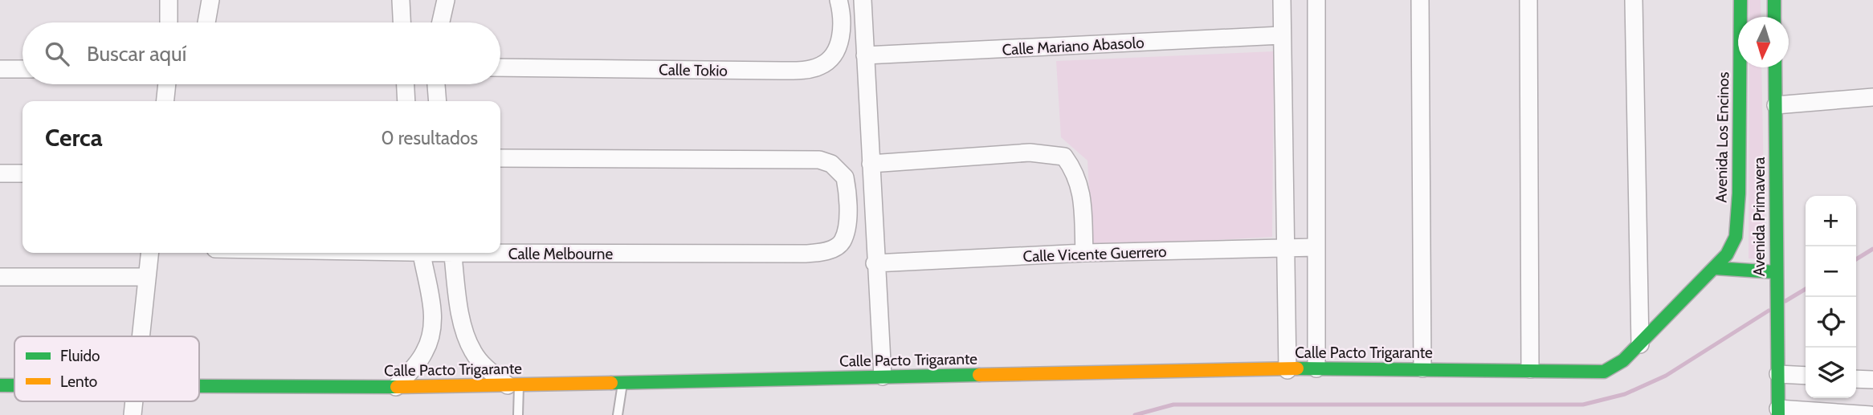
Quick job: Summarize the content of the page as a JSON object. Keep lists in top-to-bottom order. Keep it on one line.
{"streets":{"street":["Calle Mariano Abasolo","Calle Tokio","Avenida Los Encinos","Avenida Primavera","Calle Melbourne","Calle Vicente Guerrero","Calle Pacto Trigarante"]},"crossings":[["Avenida Los Encinos","Calle Pacto Trigarante"]],"legend":["Fluido","Lento"],"north":"bottom","page":{"search":"Buscar aquí","heading":["Cerca","0 resultados"],"map_buttons":["+","−"]}}
